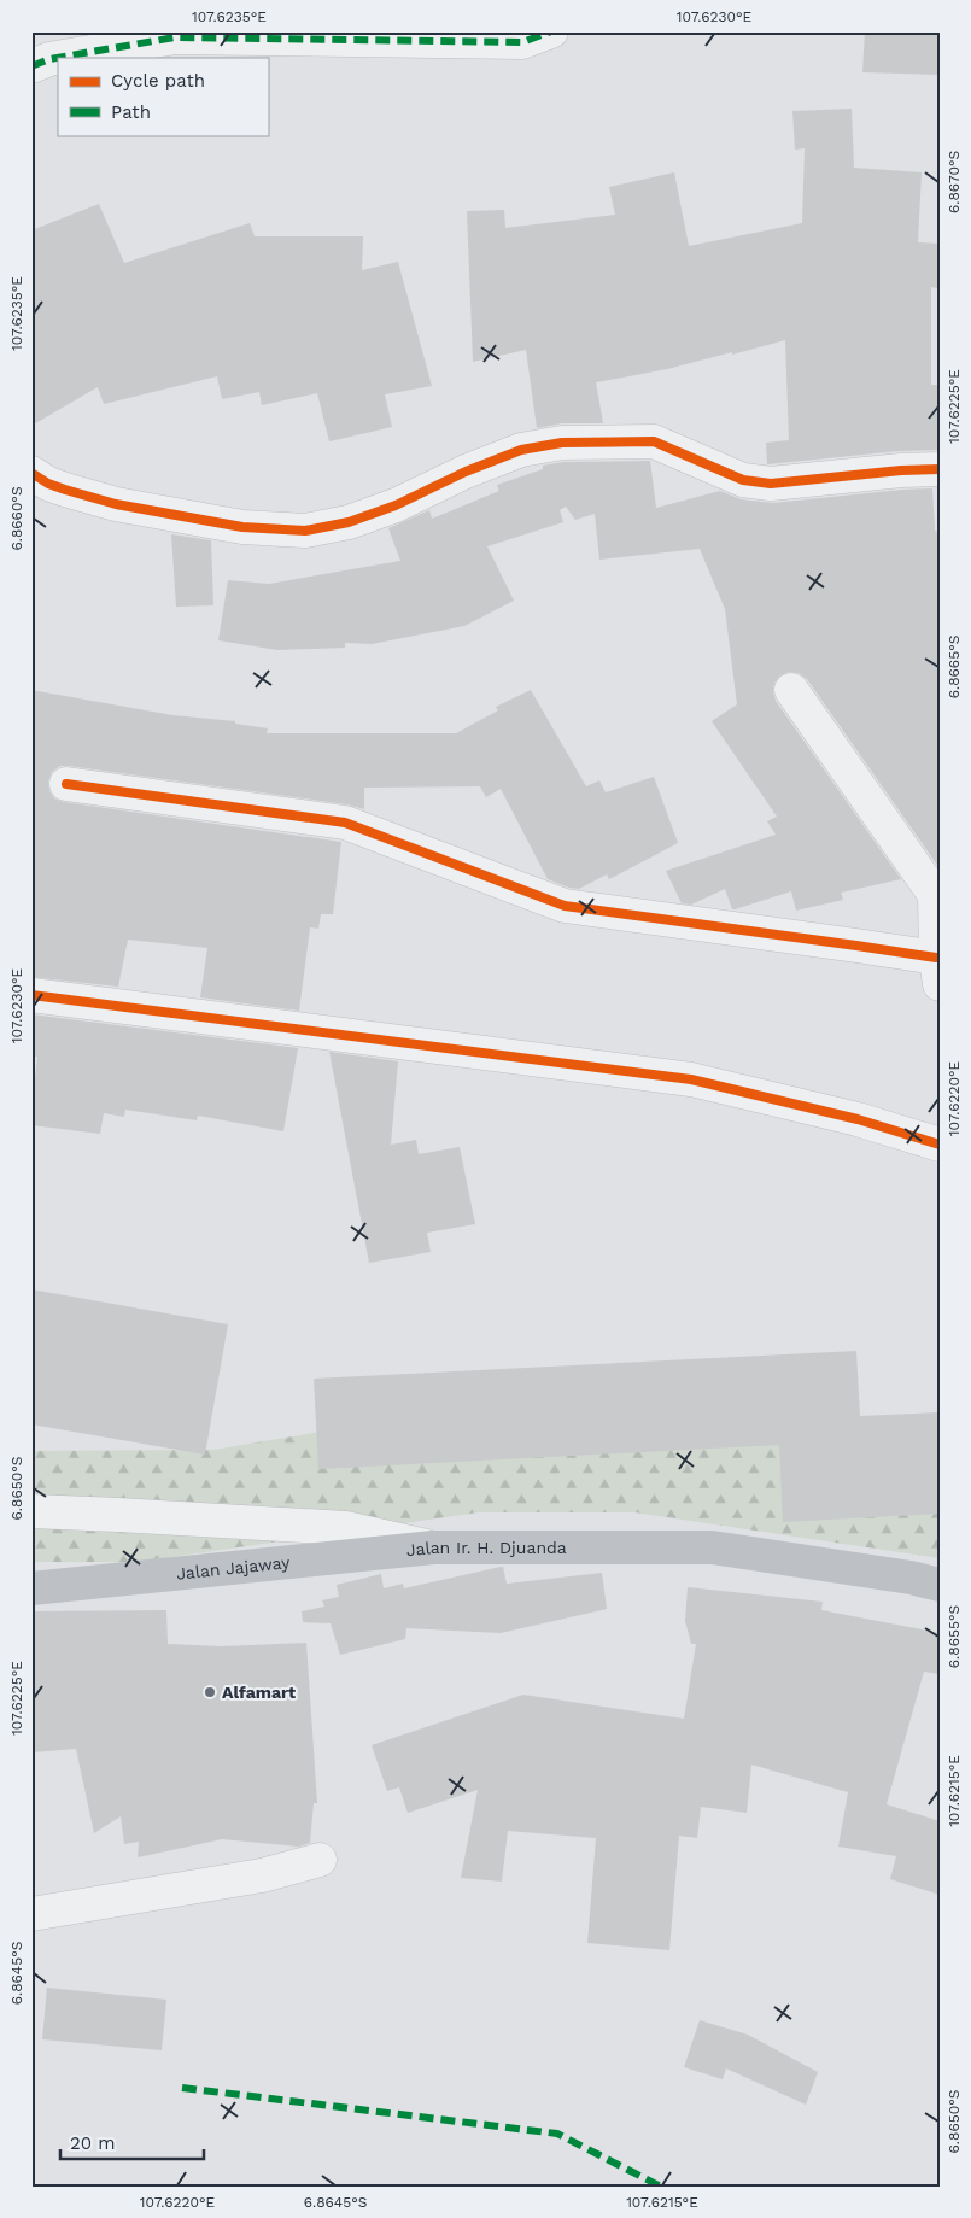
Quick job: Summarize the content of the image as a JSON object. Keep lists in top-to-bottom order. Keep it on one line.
{"streets":{"main road":["Jalan Ir. H. Djuanda","Jalan Jajaway"]},"crossings":[["Jalan Ir. H. Djuanda","Jalan Jajaway"]],"places":["Alfamart"],"legend":["Cycle path","Path"],"scale_bar":"20 m","coordinates":["107.6235°E","107.6230°E","6.8670°S","107.6225°E","6.8660°S","6.8665°S","107.6220°E","6.8650°S","6.8655°S","107.6215°E","6.8645°S"]}
